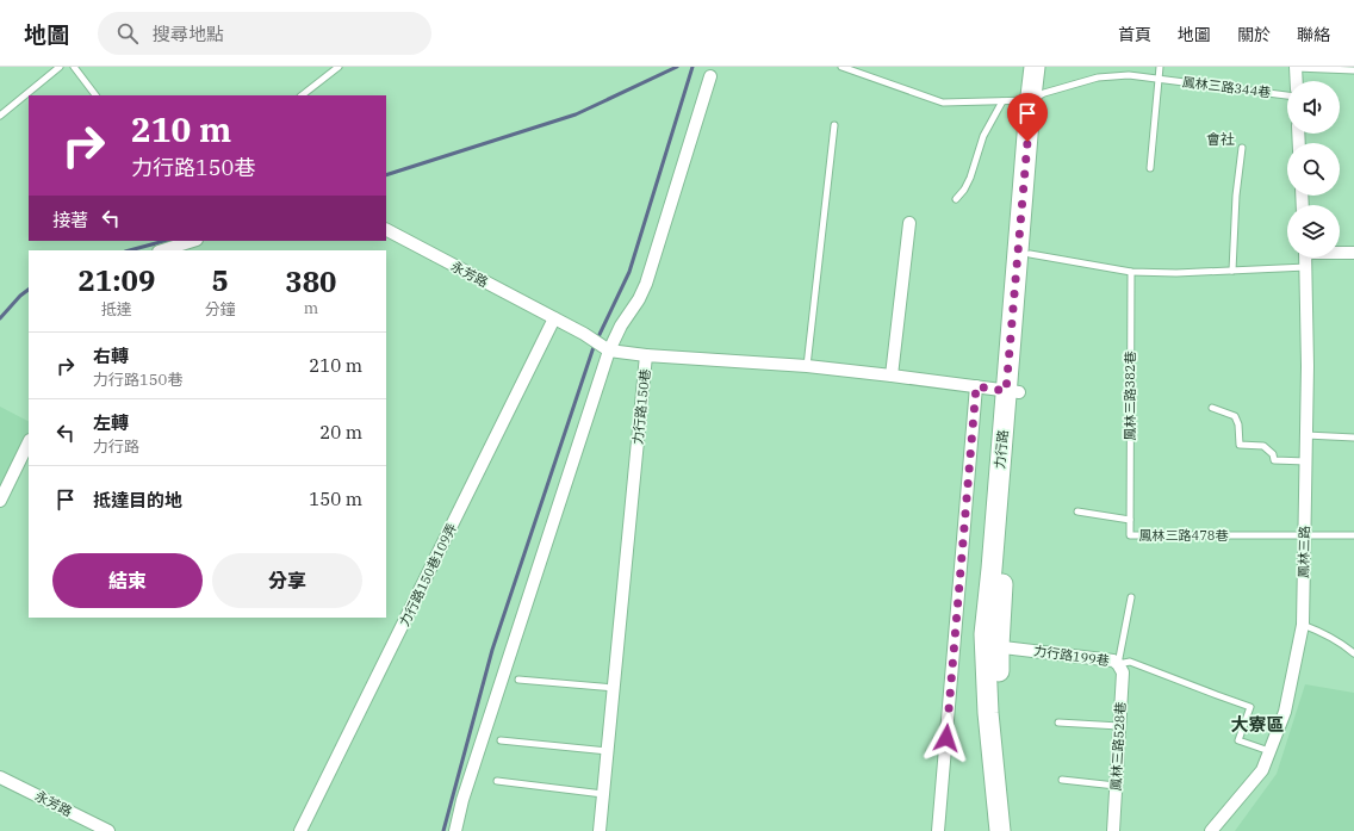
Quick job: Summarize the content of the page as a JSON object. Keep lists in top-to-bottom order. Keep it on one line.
{"streets":{"main road":["力行路"],"street":["永芳路","力行路150巷","鳳林三路","力行路150巷109弄","力行路199巷","鳳林三路528巷"],"lane":["鳳林三路344巷","鳳林三路382巷","鳳林三路478巷"]},"crossings":[["鳳林三路344巷","力行路"],["永芳路","力行路150巷109弄"],["鳳林三路382巷","鳳林三路478巷"],["力行路150巷","力行路"],["力行路","力行路199巷"],["鳳林三路478巷","鳳林三路"],["力行路199巷","鳳林三路528巷"]],"districts":["會社","大寮區"],"page":{"header":"地圖","search":"搜尋地點","nav":["首頁","地圖","關於","聯絡"],"turn":["210 m","力行路150巷"],"then":"接著","eta":["21:09","抵達","5","分鐘","380","m"],"list":[{"name":"右轉","note":"力行路150巷","value":"210 m"},{"name":"左轉","note":"力行路","value":"20 m"},{"name":"抵達目的地","value":"150 m"}],"buttons":["結束","分享"]}}
